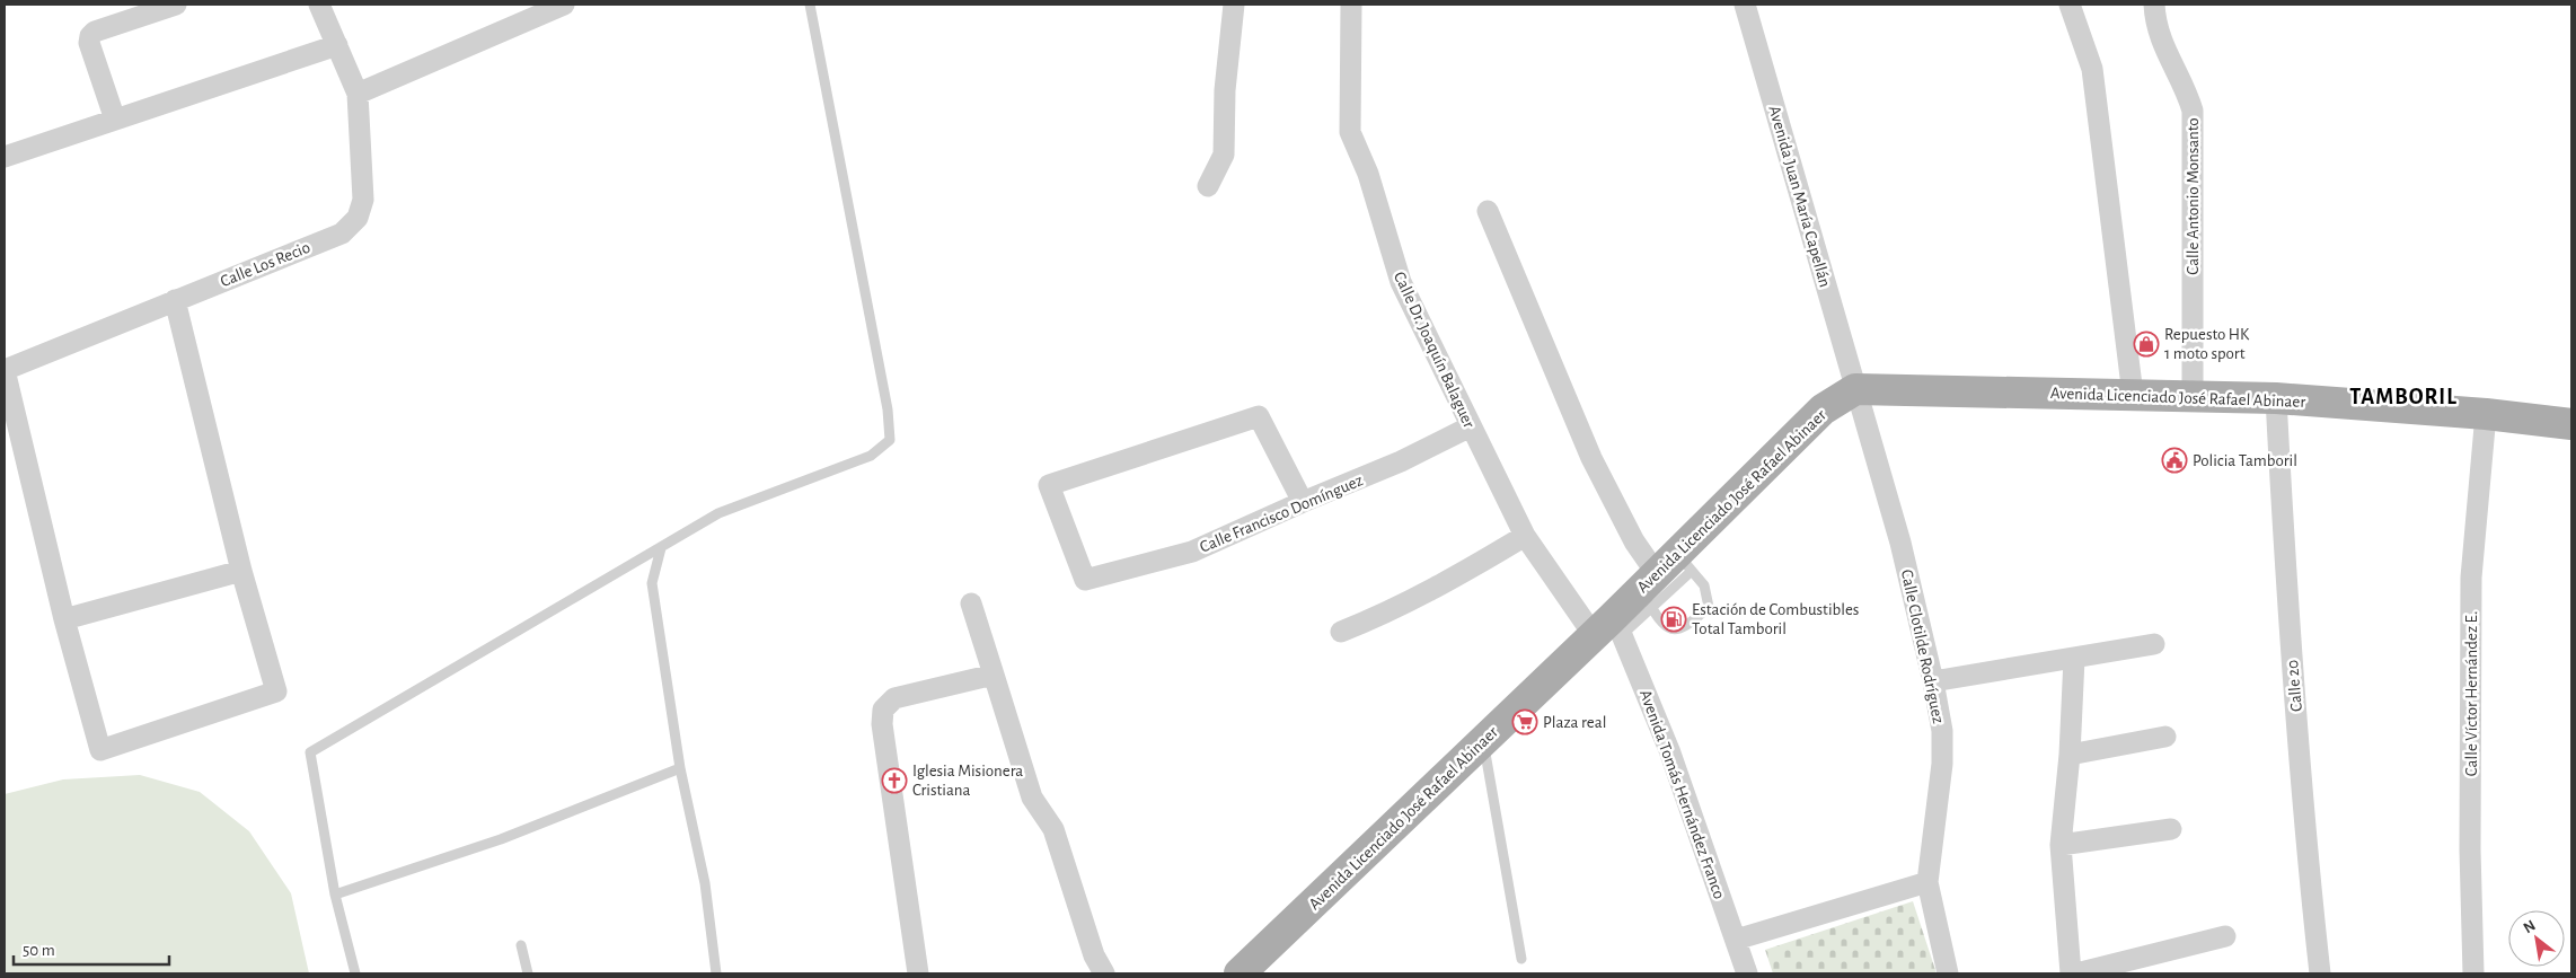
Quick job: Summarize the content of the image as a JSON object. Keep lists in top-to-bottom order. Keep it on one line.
{"streets":{"main road":["Avenida Licenciado José Rafael Abinaer"],"street":["Avenida Juan María Capellán","Calle Antonio Monsanto","Calle Los Recio","Calle Dr. Joaquín Balaguer","Calle Francisco Domínguez","Calle Clotilde Rodríguez","Calle 20","Calle Víctor Hernández E.","Avenida Tomás Hernández Franco"]},"crossings":[["Avenida Juan María Capellán","Avenida Licenciado José Rafael Abinaer"],["Avenida Juan María Capellán","Calle Clotilde Rodríguez"],["Calle Antonio Monsanto","Avenida Licenciado José Rafael Abinaer"],["Calle Dr. Joaquín Balaguer","Avenida Licenciado José Rafael Abinaer"],["Calle Dr. Joaquín Balaguer","Calle Francisco Domínguez"],["Calle Dr. Joaquín Balaguer","Avenida Tomás Hernández Franco"],["Avenida Licenciado José Rafael Abinaer","Calle Clotilde Rodríguez"],["Avenida Licenciado José Rafael Abinaer","Calle 20"],["Avenida Licenciado José Rafael Abinaer","Calle Víctor Hernández E."],["Avenida Licenciado José Rafael Abinaer","Avenida Tomás Hernández Franco"]],"districts":["TAMBORIL"],"places":{"shop":["Repuesto HK 1 moto sport"],"public building":["Policia Tamboril"],"fuel station":["Estación de Combustibles Total Tamboril"],"supermarket":["Plaza real"],"church":["Iglesia Misionera Cristiana"]},"scale_bar":"50 m","north":"top left"}
